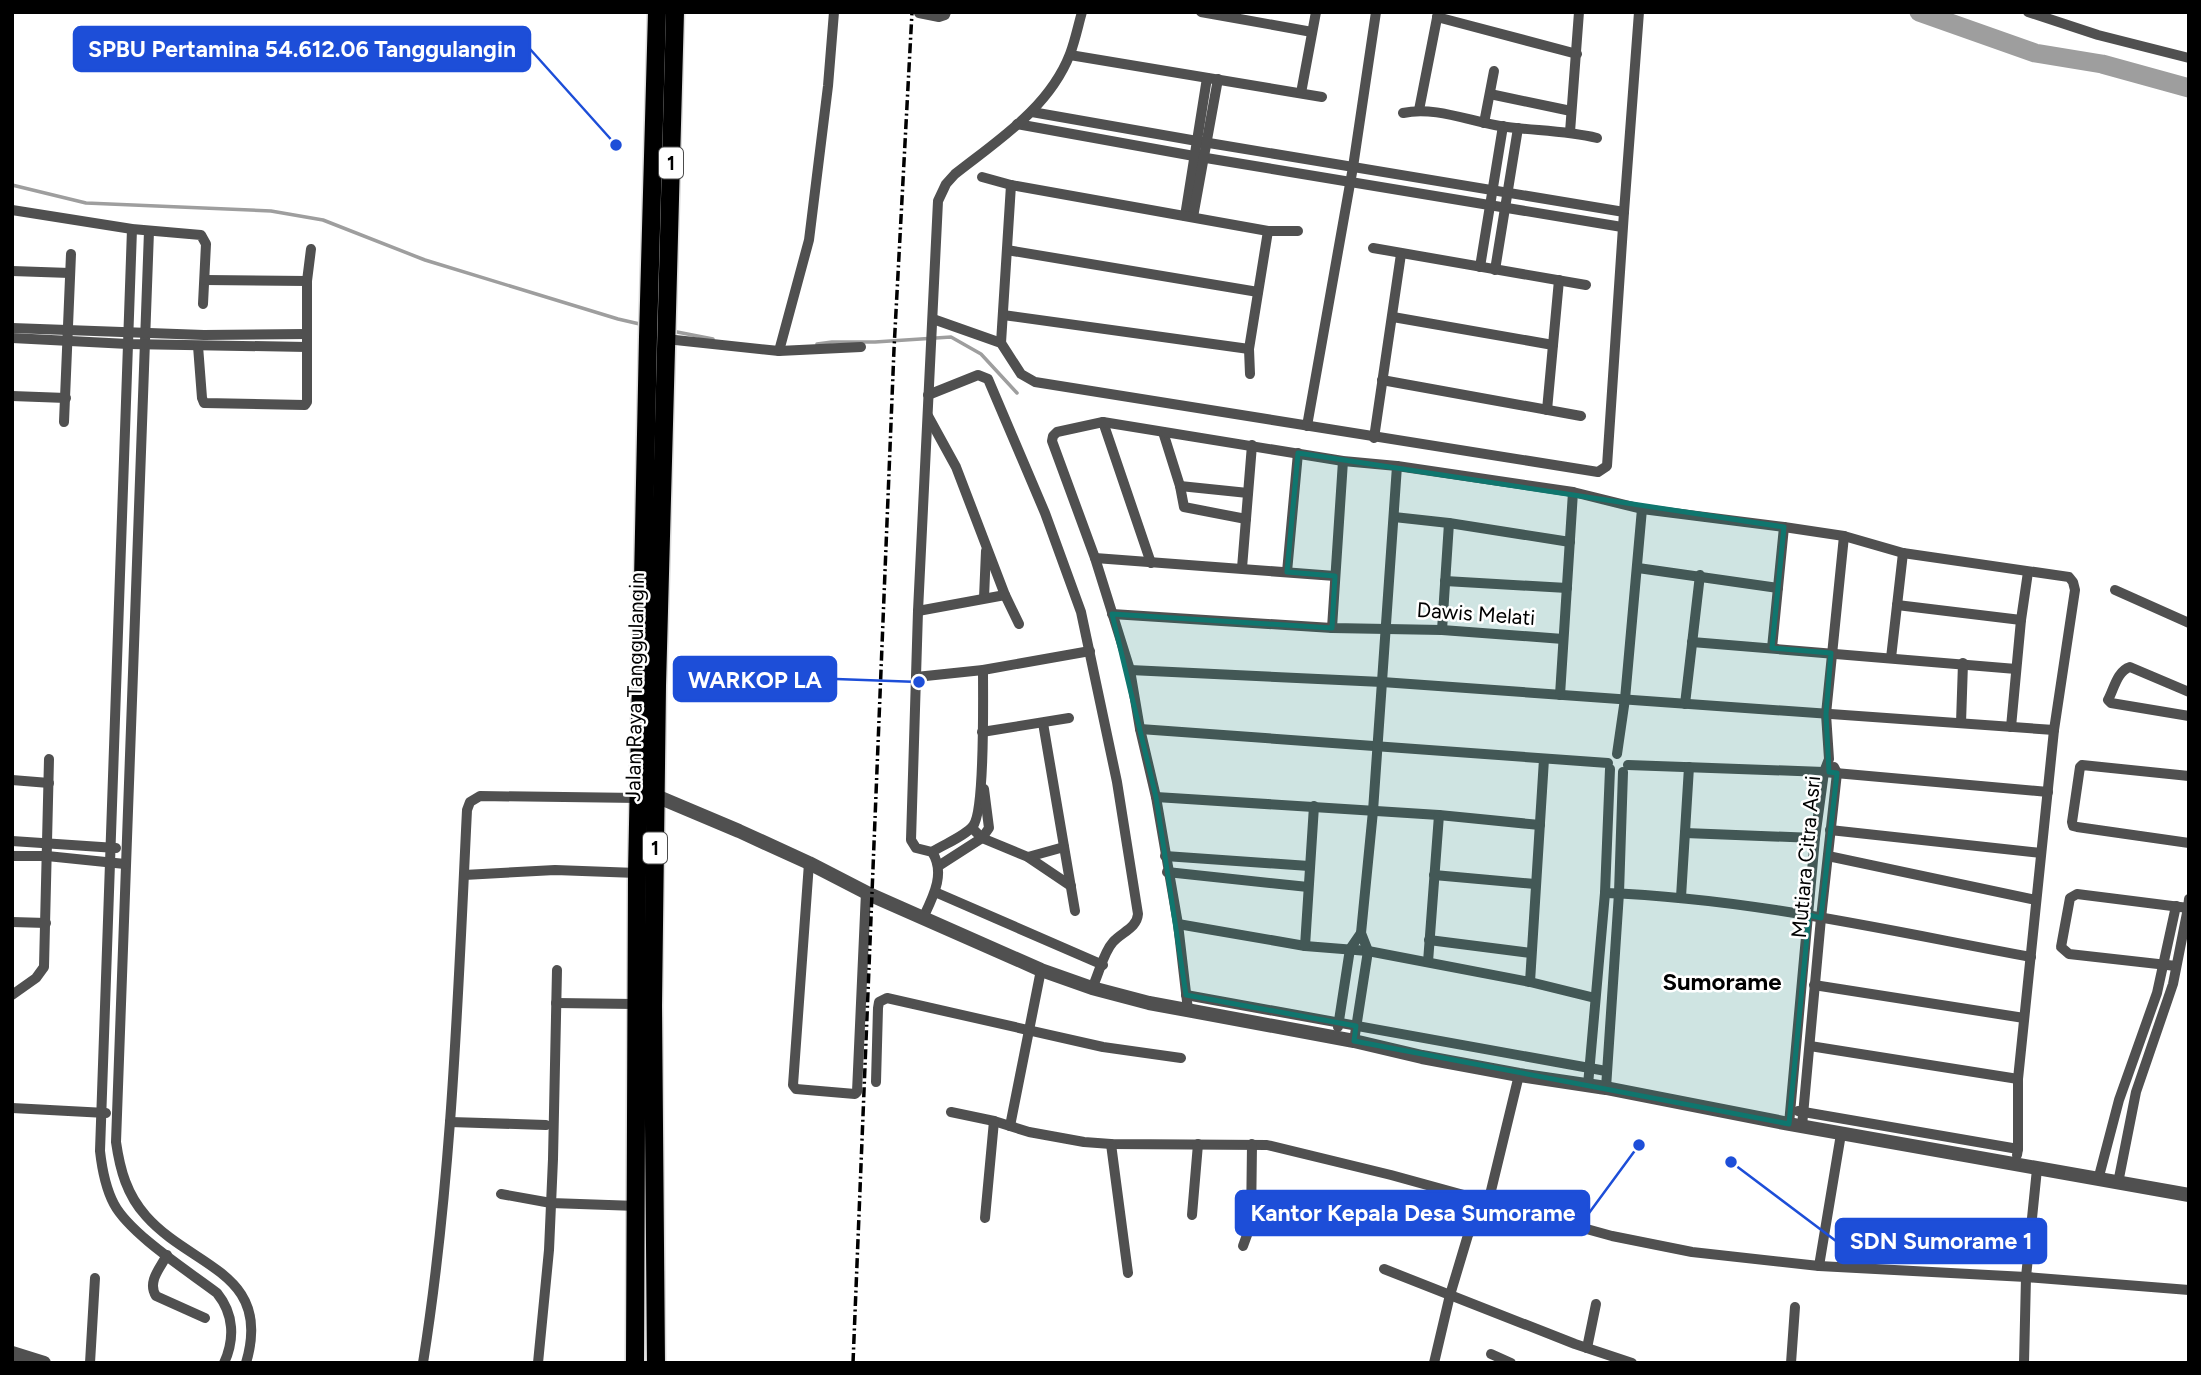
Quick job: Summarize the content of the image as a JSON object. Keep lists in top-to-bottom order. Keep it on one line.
{"streets":{"highway":["1","Jalan Raya Tanggulangin"],"street":["Dawis Melati","Mutiara Citra Asri"]},"crossings":[["1","Jalan Raya Tanggulangin"]],"districts":["Sumorame"],"places":["SPBU Pertamina 54.612.06 Tanggulangin","WARKOP LA","Kantor Kepala Desa Sumorame","SDN Sumorame 1"]}
